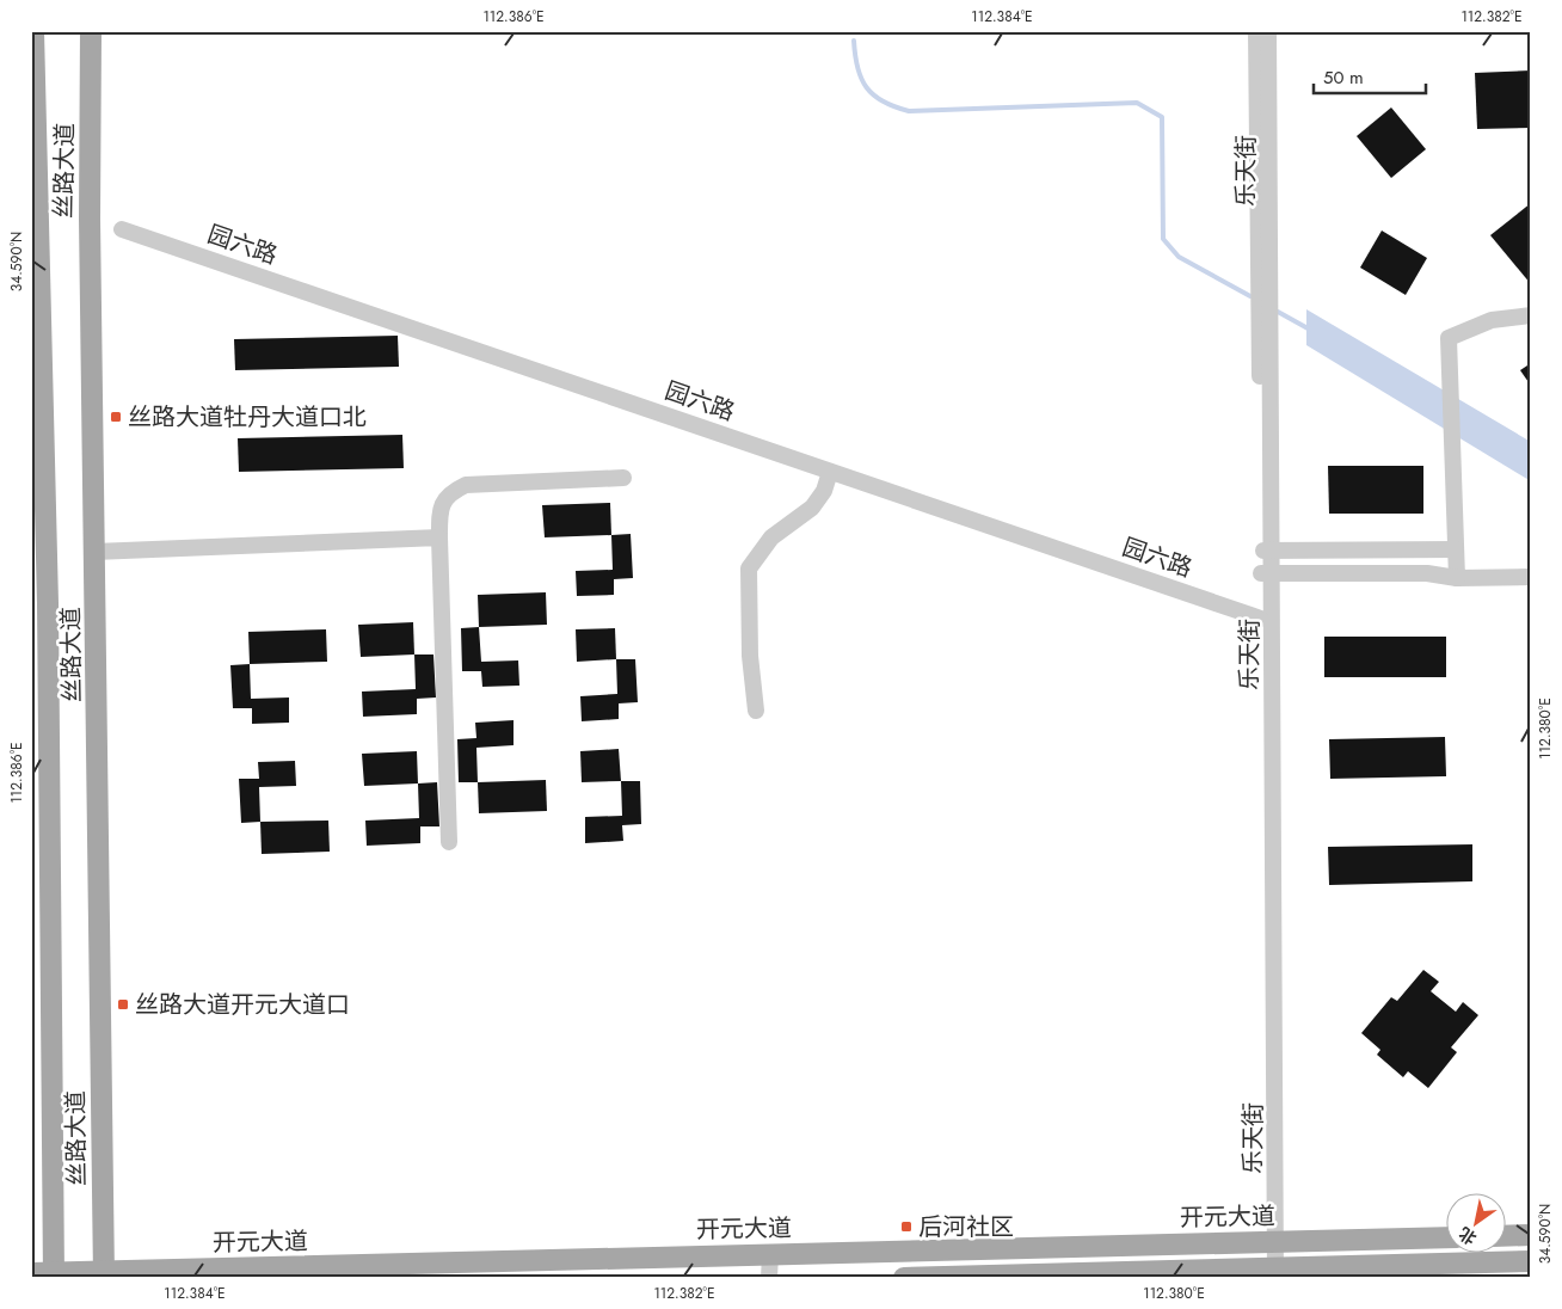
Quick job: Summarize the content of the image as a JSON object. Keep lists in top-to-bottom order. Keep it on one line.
{"streets":{"main road":["丝路大道","开元大道"],"street":["乐天街","园六路"]},"crossings":[["丝路大道","开元大道"],["乐天街","园六路"],["乐天街","开元大道"]],"places":{"transit":["丝路大道牡丹大道口北","丝路大道开元大道口","后河社区"]},"scale_bar":"50 m","north":"bottom left","coordinates":["112.386°E","112.384°E","112.382°E","34.590°N","112.380°E"]}
